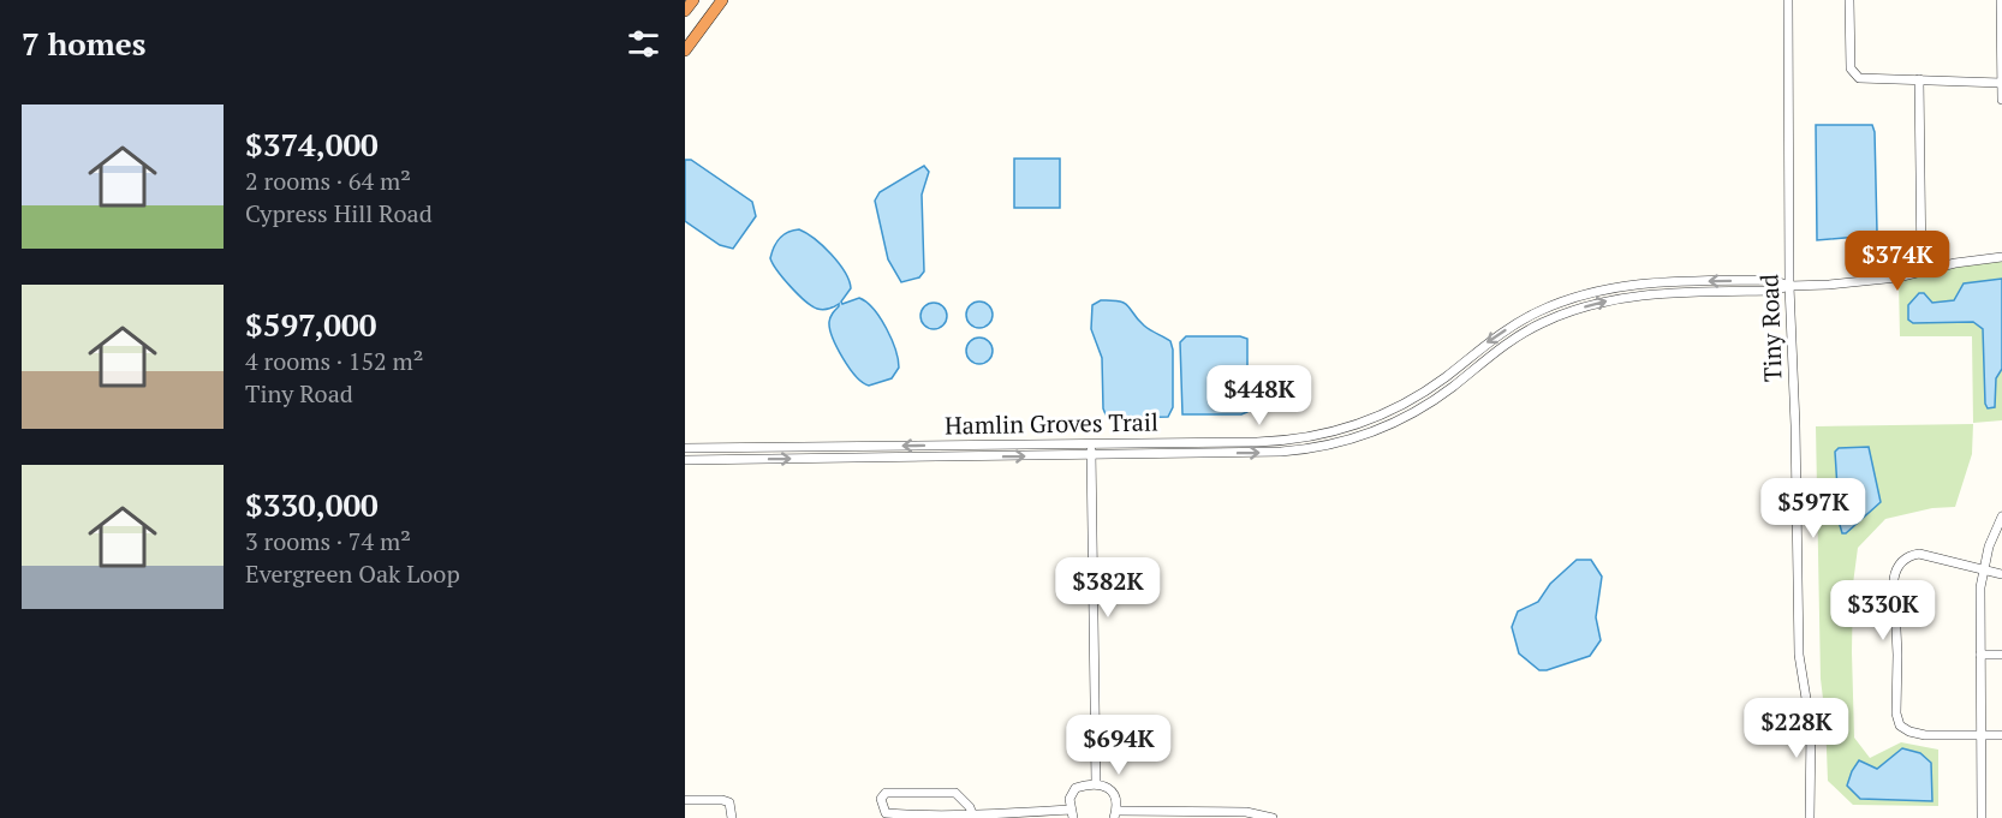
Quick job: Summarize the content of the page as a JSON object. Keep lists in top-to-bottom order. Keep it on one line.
{"streets":{"street":["Tiny Road","Hamlin Groves Trail"]},"crossings":[["Tiny Road","Hamlin Groves Trail"]],"page":{"heading":"7 homes","list":[{"name":"$374,000","note":"2 rooms · 64 m² · Cypress Hill Road"},{"name":"$597,000","note":"4 rooms · 152 m² · Tiny Road"},{"name":"$330,000","note":"3 rooms · 74 m² · Evergreen Oak Loop"}],"price":["$374K","$448K","$597K","$382K","$330K","$228K","$694K"]}}
